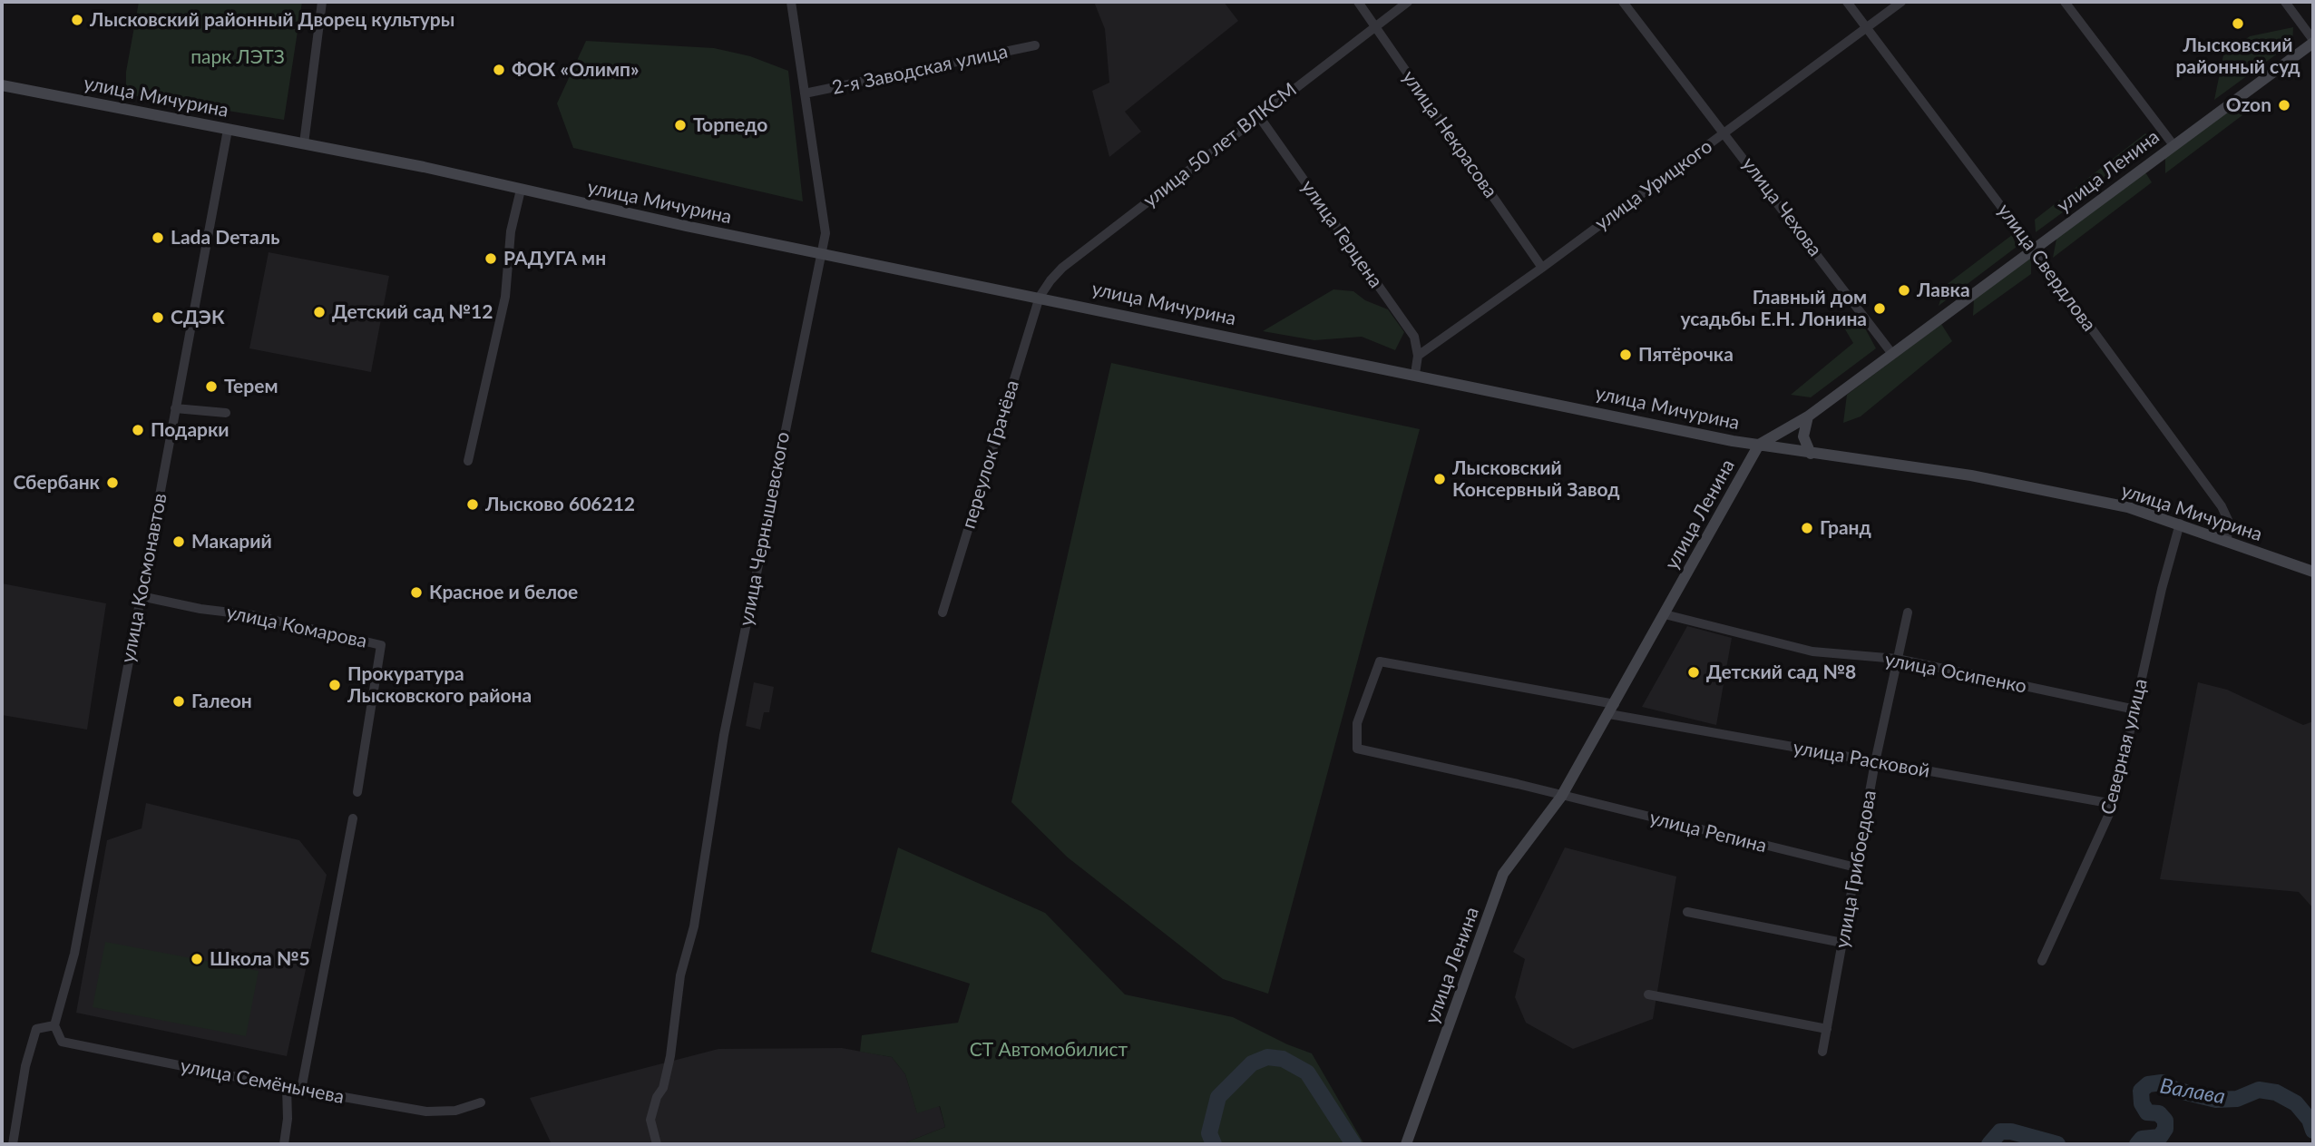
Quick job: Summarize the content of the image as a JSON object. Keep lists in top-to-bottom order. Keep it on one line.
{"streets":{"main road":["улица Мичурина","улица Ленина"],"street":["2-я Заводская улица","улица Некрасова","улица 50 лет ВЛКСМ","улица Урицкого","улица Чехова","улица Герцена","улица Свердлова","переулок Грачёва","улица Чернышевского","улица Космонавтов","улица Комарова","улица Осипенко","Северная улица","улица Расковой","улица Репина","улица Грибоедова","улица Семёнычева"]},"crossings":[["2-я Заводская улица","улица Чернышевского"],["улица Мичурина","улица 50 лет ВЛКСМ"],["улица Мичурина","улица Ленина"],["улица Мичурина","улица Свердлова"],["улица Мичурина","переулок Грачёва"],["улица Мичурина","улица Чернышевского"],["улица Мичурина","улица Космонавтов"],["улица Мичурина","Северная улица"],["улица Некрасова","улица 50 лет ВЛКСМ"],["улица Некрасова","улица Урицкого"],["улица 50 лет ВЛКСМ","улица Герцена"],["улица 50 лет ВЛКСМ","переулок Грачёва"],["улица Ленина","улица Чехова"],["улица Ленина","улица Свердлова"],["улица Ленина","улица Осипенко"],["улица Ленина","улица Расковой"],["улица Ленина","улица Репина"],["улица Урицкого","улица Чехова"],["улица Урицкого","улица Герцена"],["улица Урицкого","улица Свердлова"],["улица Космонавтов","улица Комарова"],["улица Космонавтов","улица Семёнычева"],["улица Осипенко","Северная улица"],["улица Осипенко","улица Грибоедова"],["Северная улица","улица Расковой"],["улица Расковой","улица Репина"],["улица Расковой","улица Грибоедова"],["улица Репина","улица Грибоедова"]],"water":["Валава"],"parks":["парк ЛЭТЗ","СТ Автомобилист"],"places":["Лысковский районный Дворец культуры","Лысковский районный суд","ФОК «Олимп»","Ozon","Торпедо","Lada Dеталь","РАДУГА мн","Лавка","Главный дом усадьбы Е.Н. Лонина","Детский сад №12","СДЭК","Пятёрочка","Терем","Подарки","Лысковский Консервный Завод","Сбербанк","Лысково 606212","Гранд","Макарий","Красное и белое","Детский сад №8","Прокуратура Лысковского района","Галеон","Школа №5"]}
